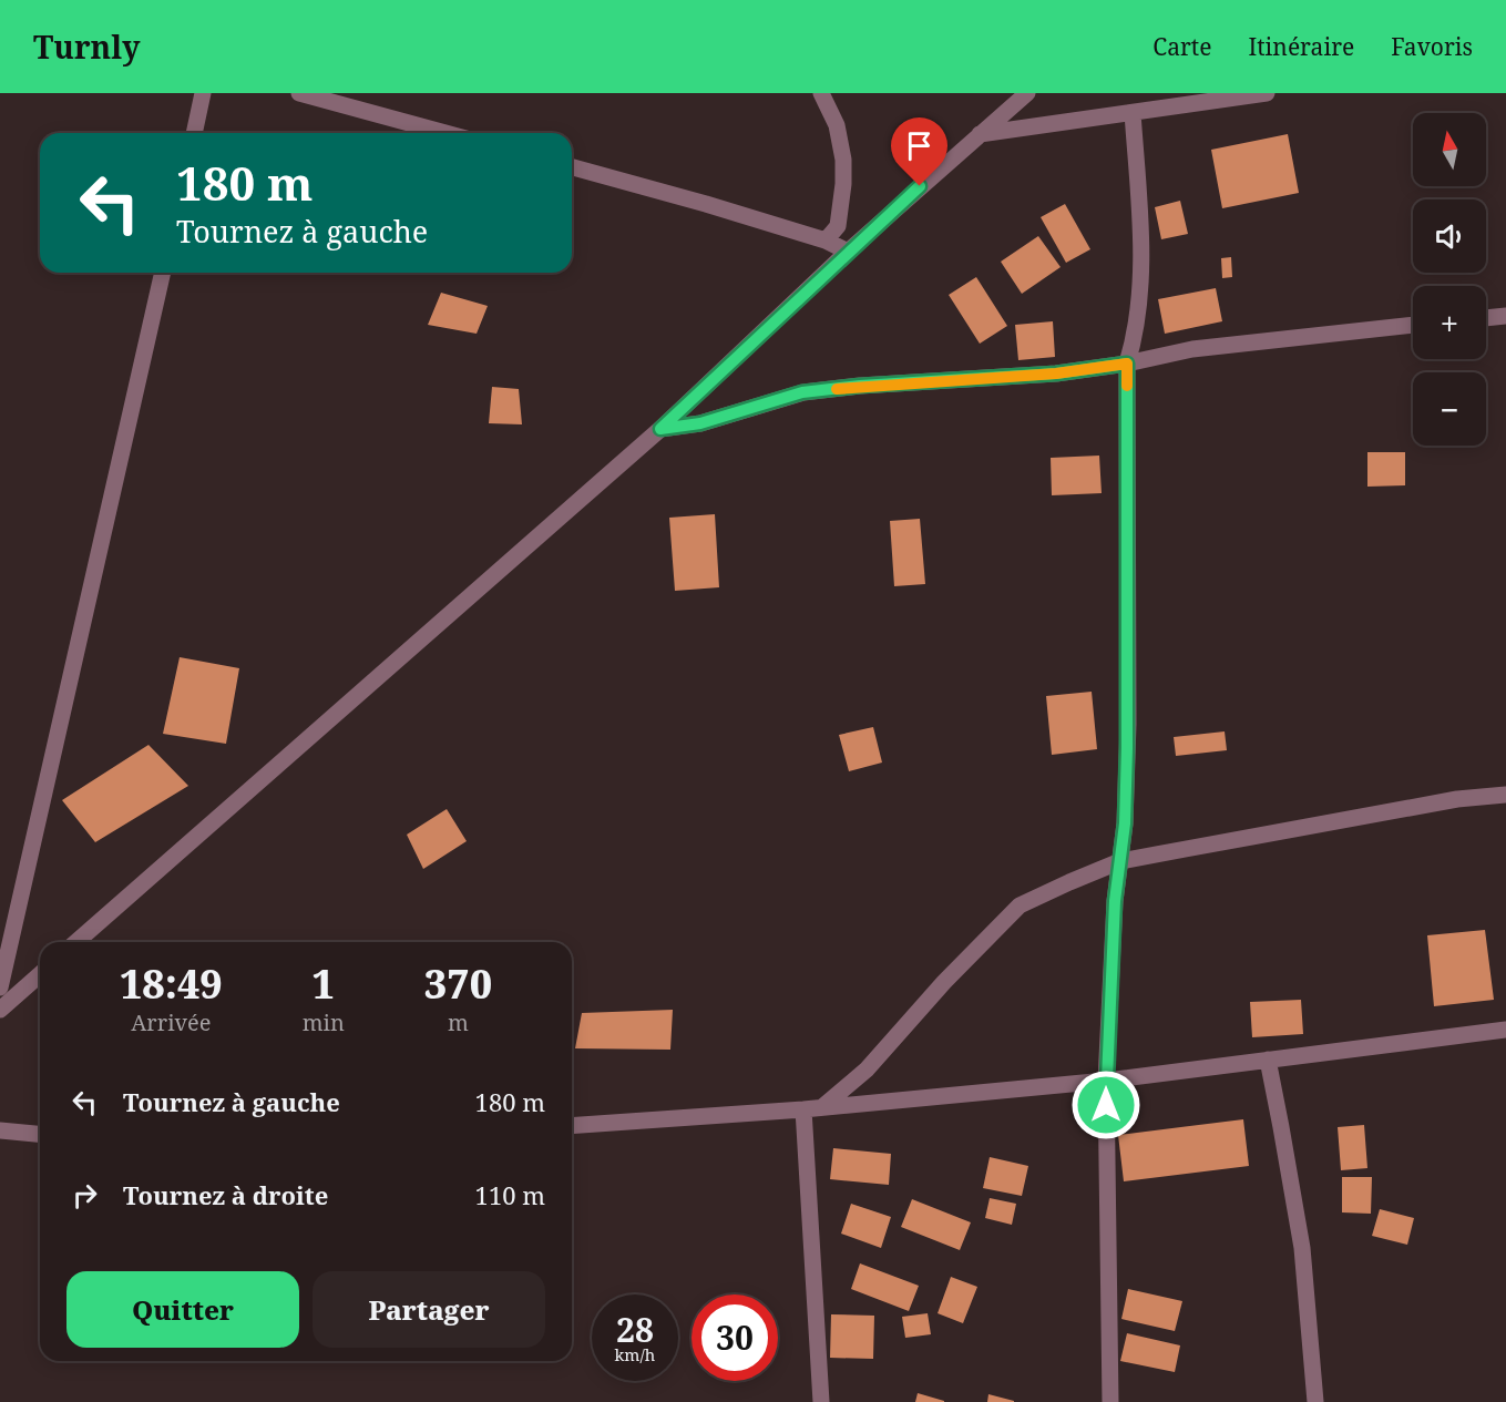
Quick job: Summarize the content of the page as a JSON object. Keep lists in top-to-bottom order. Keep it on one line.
{"north":"top","page":{"header":"Turnly","nav":["Carte","Itinéraire","Favoris"],"map_buttons":["+","−"],"turn":["180 m","Tournez à gauche"],"eta":["18:49","Arrivée","1","min","370","m"],"list":[{"name":"Tournez à gauche","value":"180 m"},{"name":"Tournez à droite","value":"110 m"}],"buttons":["Quitter","Partager"],"speed":"28 km/h","limit":"30"}}
